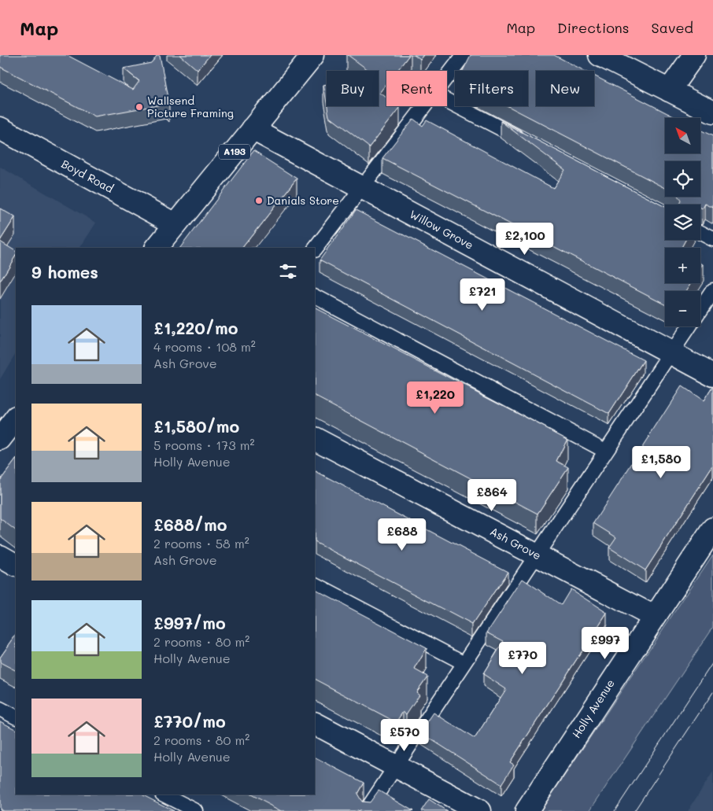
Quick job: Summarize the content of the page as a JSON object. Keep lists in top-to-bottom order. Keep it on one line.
{"streets":{"street":["A193","Boyd Road","Willow Grove","Ash Grove","Holly Avenue"]},"crossings":[["A193","Boyd Road"],["A193","Willow Grove"],["Ash Grove","Holly Avenue"]],"places":["Wallsend Picture Framing","Danials Store"],"north":"top left","page":{"header":"Map","nav":["Map","Directions","Saved"],"chip":["Buy","Rent","Filters","New"],"map_buttons":["+","−"],"price":["£2,100","£721","£1,220","£1,580","£864","£688","£997","£770","£570"],"heading":"9 homes","list":[{"name":"£1,220/mo","note":"4 rooms · 108 m² · Ash Grove"},{"name":"£1,580/mo","note":"5 rooms · 173 m² · Holly Avenue"},{"name":"£688/mo","note":"2 rooms · 58 m² · Ash Grove"},{"name":"£997/mo","note":"2 rooms · 80 m² · Holly Avenue"},{"name":"£770/mo","note":"2 rooms · 80 m² · Holly Avenue"}]}}
